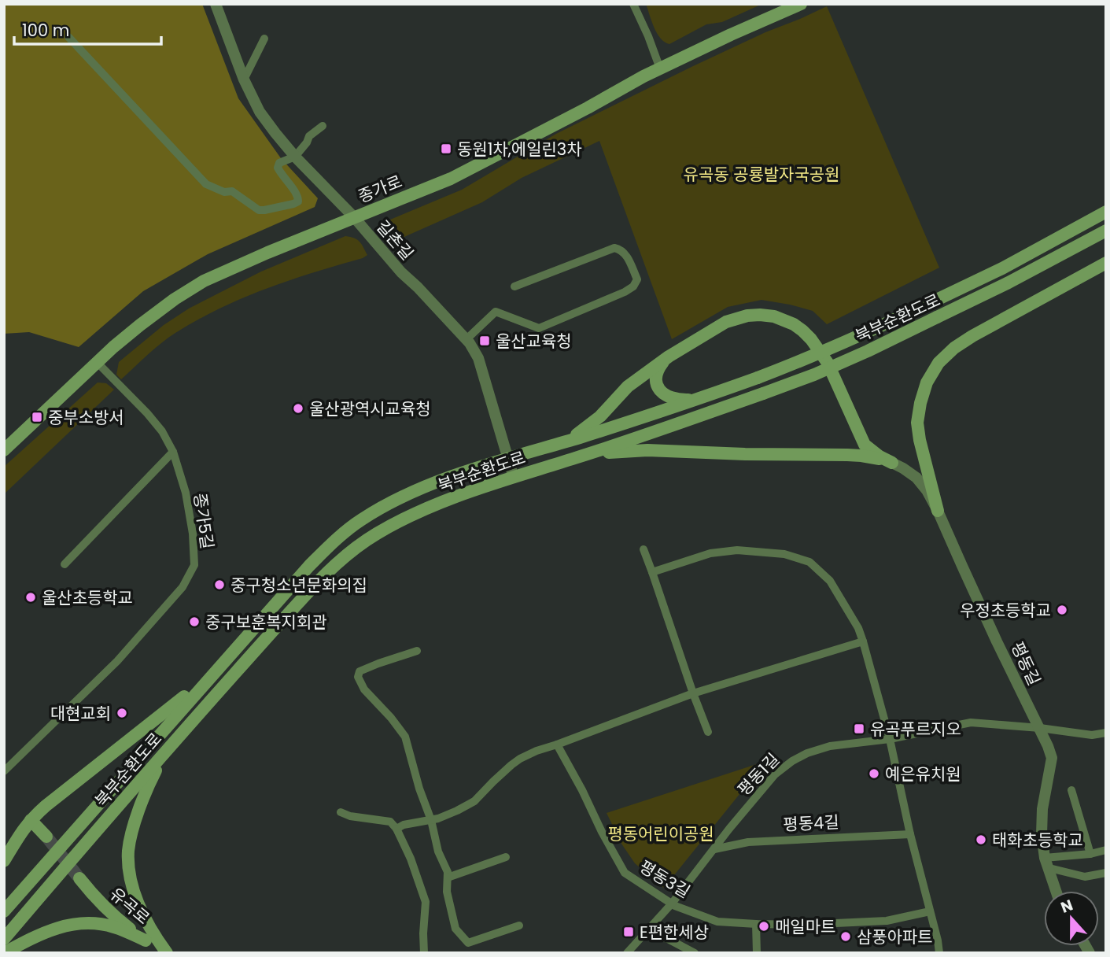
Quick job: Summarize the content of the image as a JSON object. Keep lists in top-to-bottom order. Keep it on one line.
{"streets":{"main road":["종가로","북부순환도로","유곡로"],"street":["길촌길","종가5길","평동길","평동1길","평동4길","평동3길"]},"crossings":[["종가로","길촌길"],["종가로","종가5길"],["길촌길","북부순환도로"],["평동길","평동1길"],["평동1길","평동4길"],["평동1길","평동3길"]],"parks":["유곡동 공룡발자국공원","평동어린이공원"],"places":{"transit":["동원1차,에일린3차","울산교육청","중부소방서","유곡푸르지오","E편한세상"],"other":["울산광역시교육청","중구청소년문화의집","울산초등학교","우정초등학교","중구보훈복지회관","대현교회","예은유치원","태화초등학교","매일마트","삼풍아파트"]},"scale_bar":"100 m","north":"top"}
